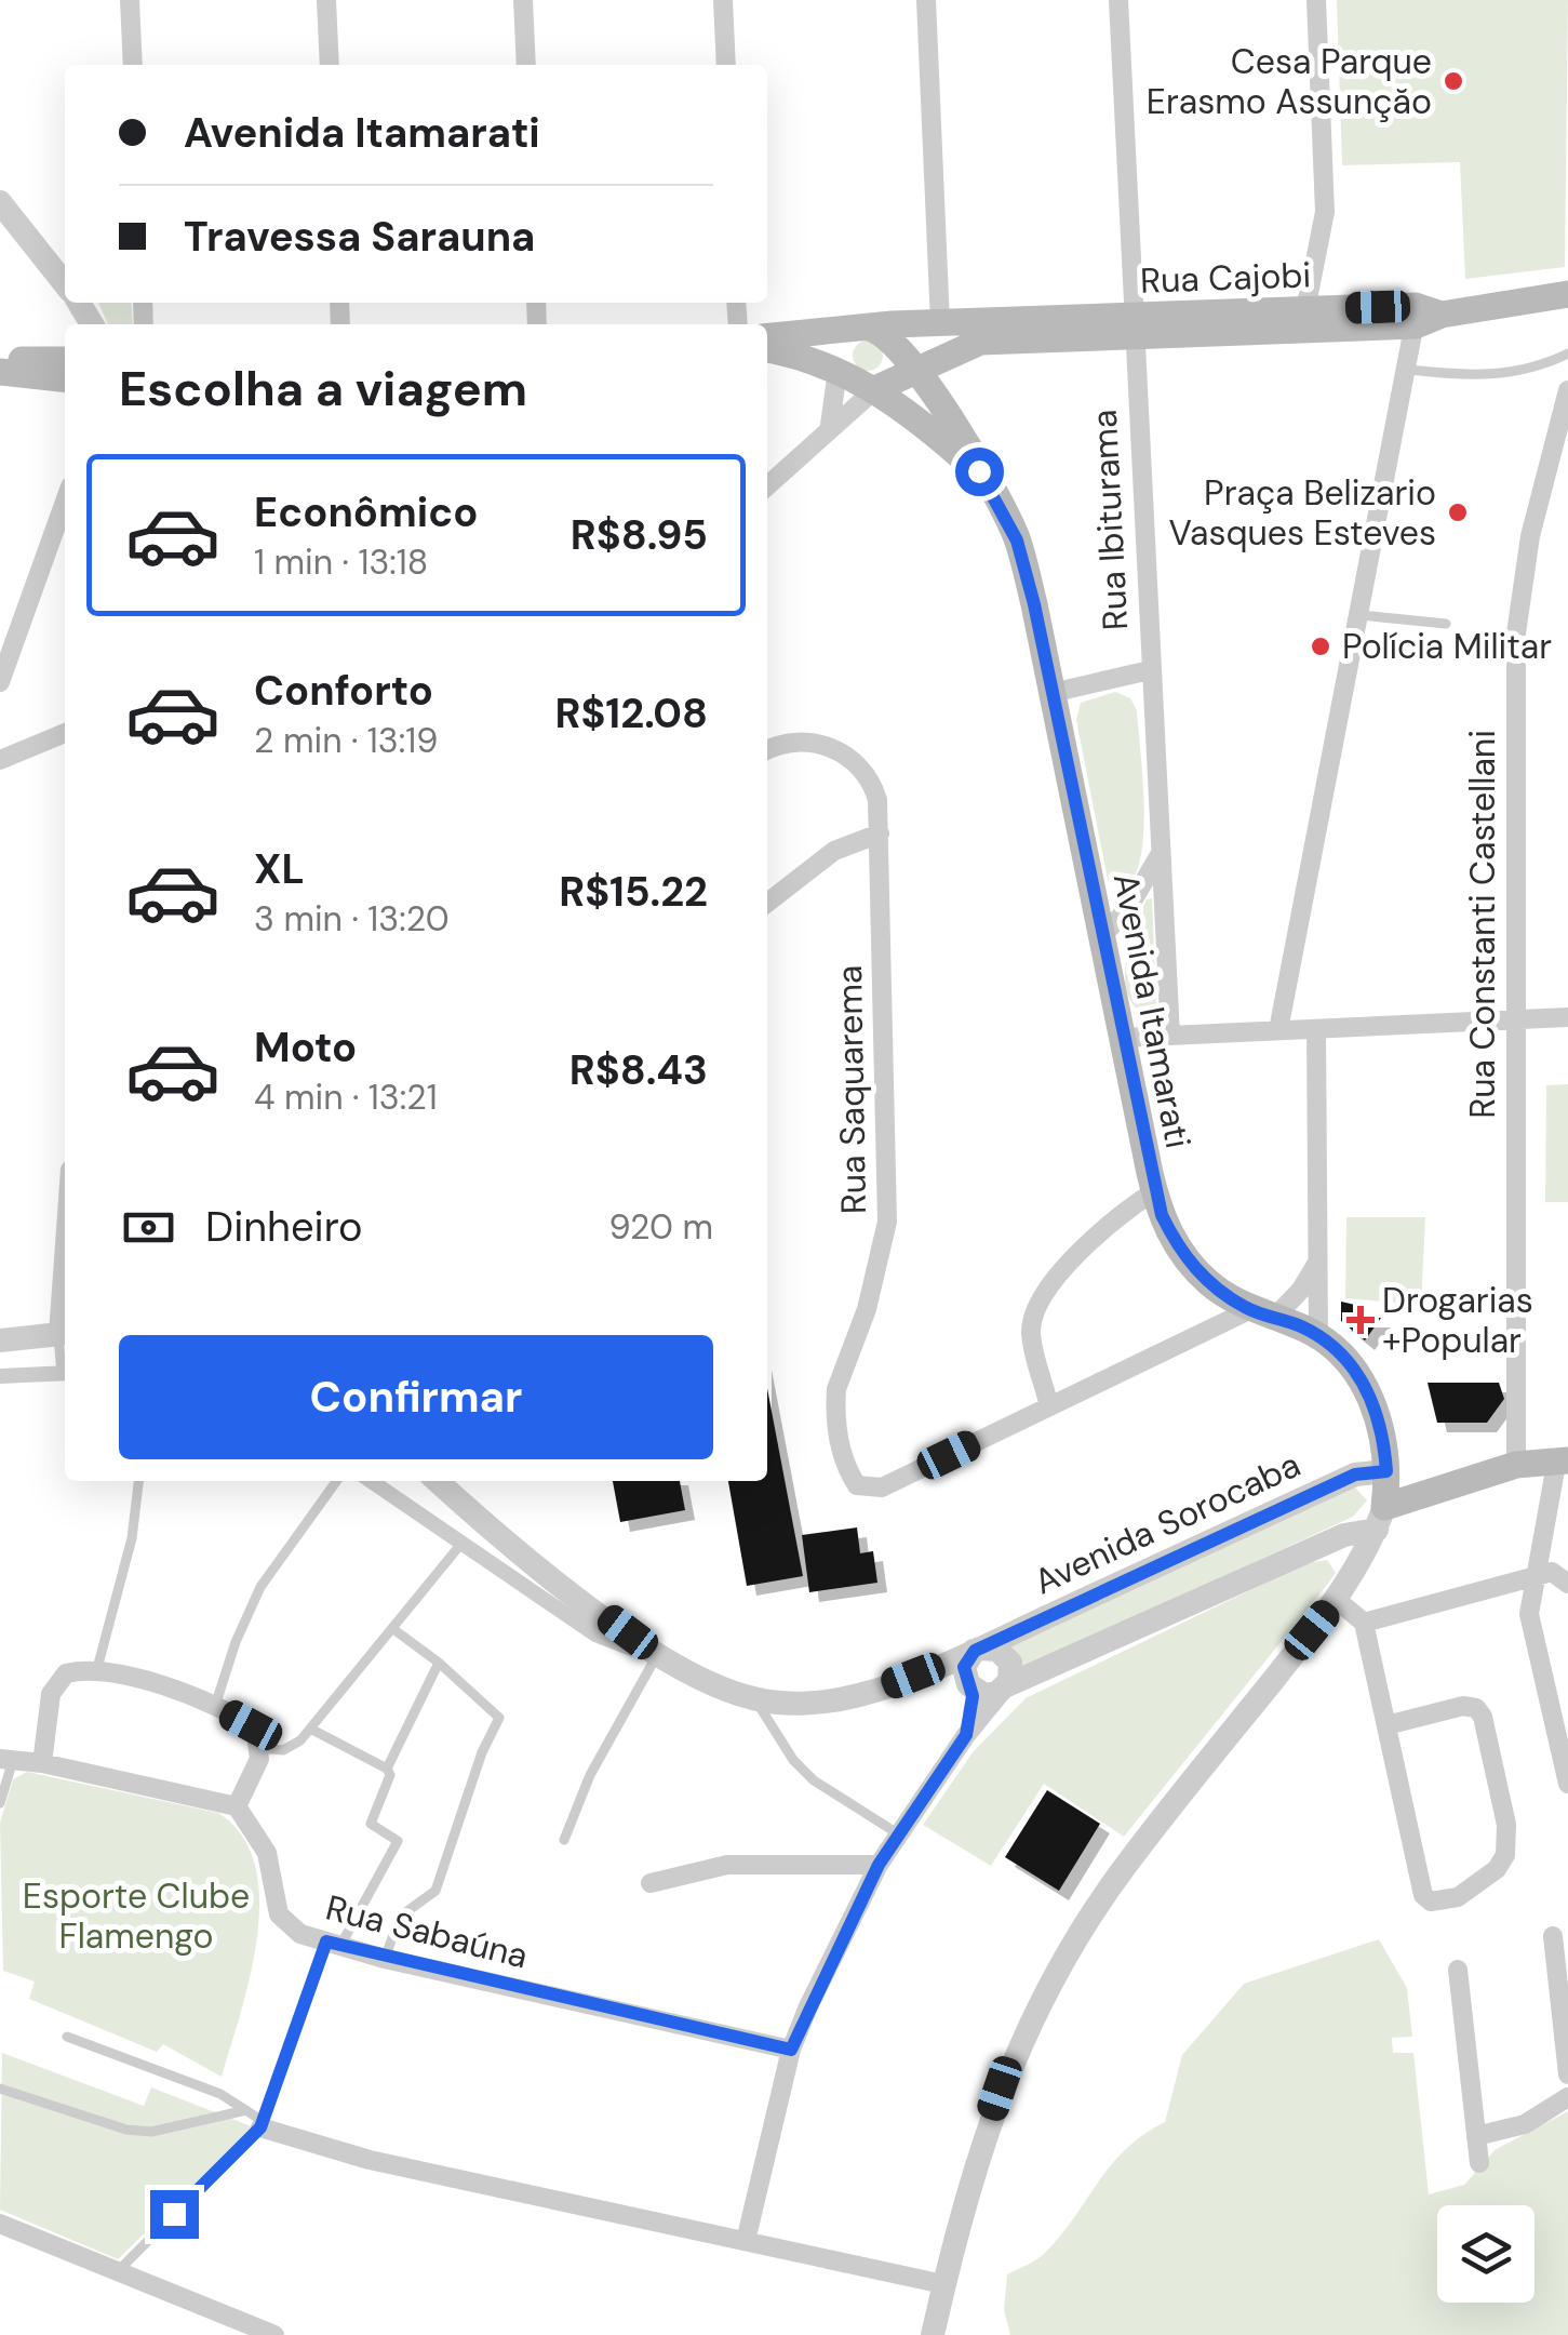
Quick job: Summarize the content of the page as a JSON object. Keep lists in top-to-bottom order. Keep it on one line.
{"streets":{"main road":["Rua Cajobi","Avenida Itamarati"],"street":["Rua Ibiturama","Rua Constanti Castellani","Rua Saquarema","Avenida Sorocaba","Rua Sabaúna"]},"crossings":[["Rua Cajobi","Rua Ibiturama"],["Rua Cajobi","Avenida Itamarati"],["Avenida Itamarati","Avenida Sorocaba"]],"parks":["Esporte Clube Flamengo"],"places":{"other":["Cesa Parque Erasmo Assunçăo","Praça Belizario Vasques Esteves","Polícia Militar"],"health":["Drogarias +Popular"]},"page":{"banner":["Avenida Itamarati","Travessa Sarauna"],"heading":"Escolha a viagem","list":[{"name":"Econômico","note":"1 min · 13:18","value":"R$8.95"},{"name":"Conforto","note":"2 min · 13:19","value":"R$12.08"},{"name":"XL","note":"3 min · 13:20","value":"R$15.22"},{"name":"Moto","note":"4 min · 13:21","value":"R$8.43"}],"pay":["Dinheiro","920 m"],"buttons":"Confirmar"}}
